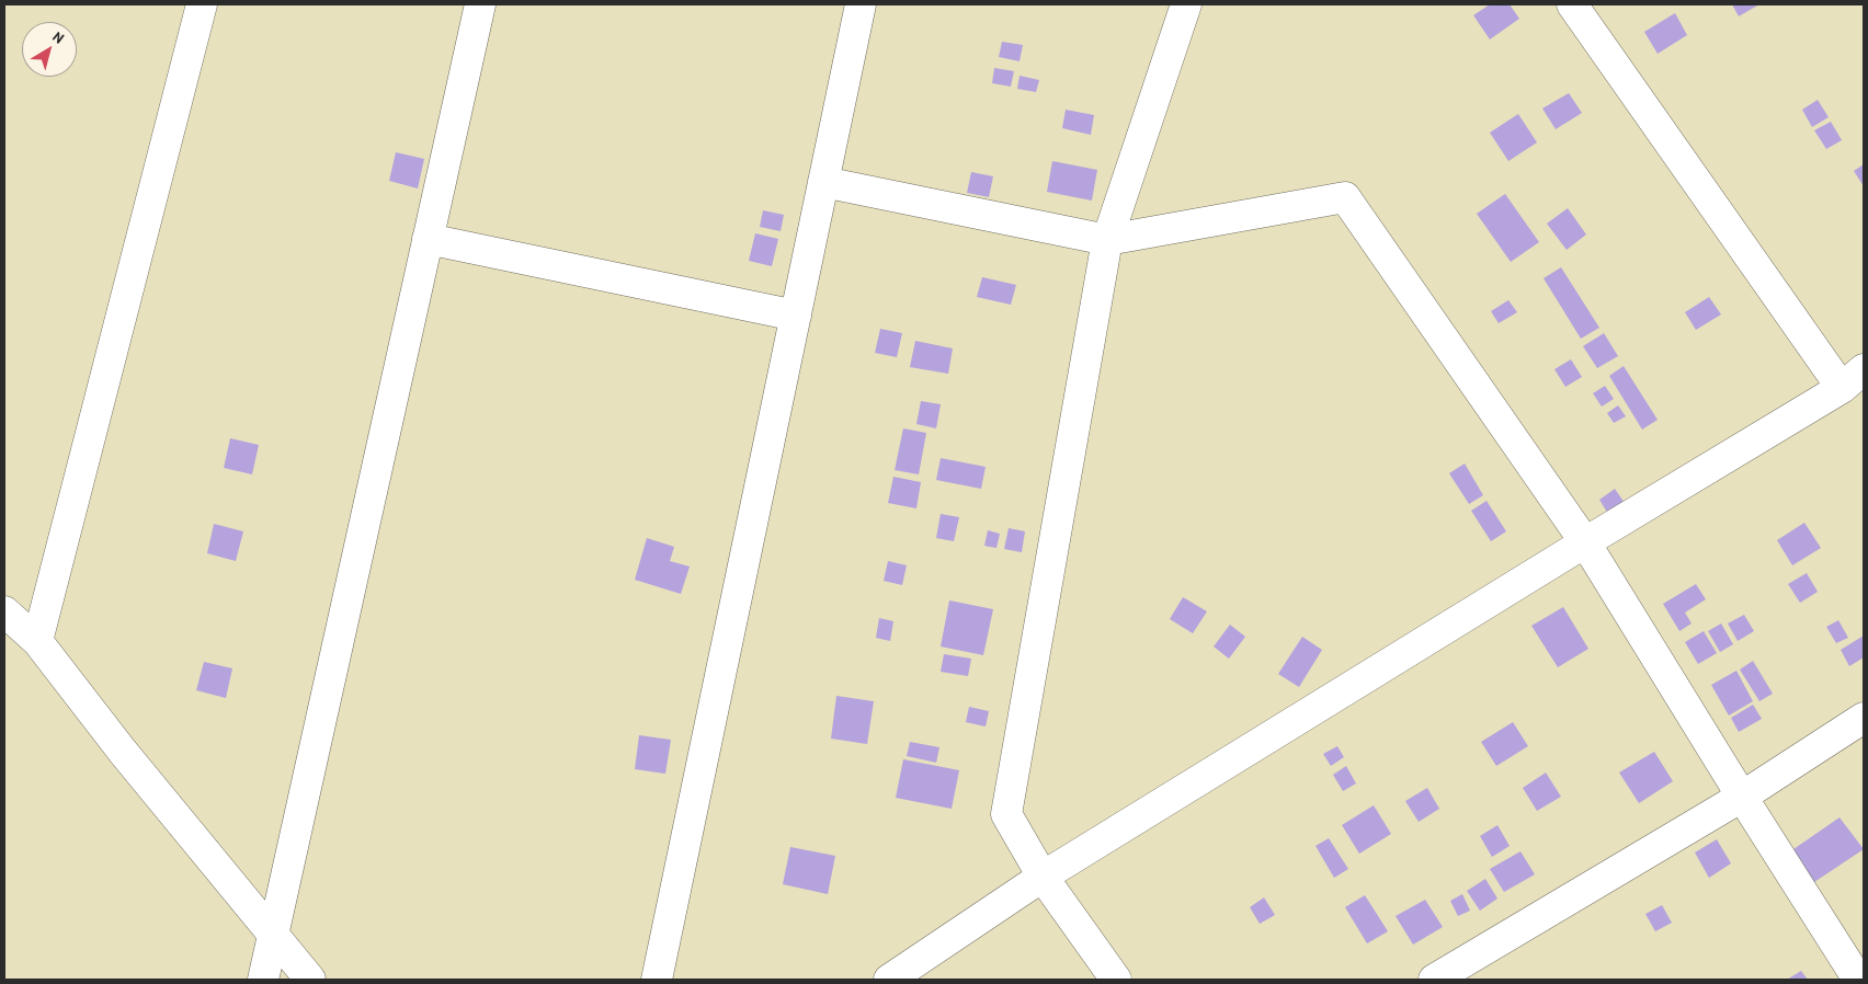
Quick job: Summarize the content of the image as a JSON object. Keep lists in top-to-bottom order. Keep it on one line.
{"north":"top right"}
